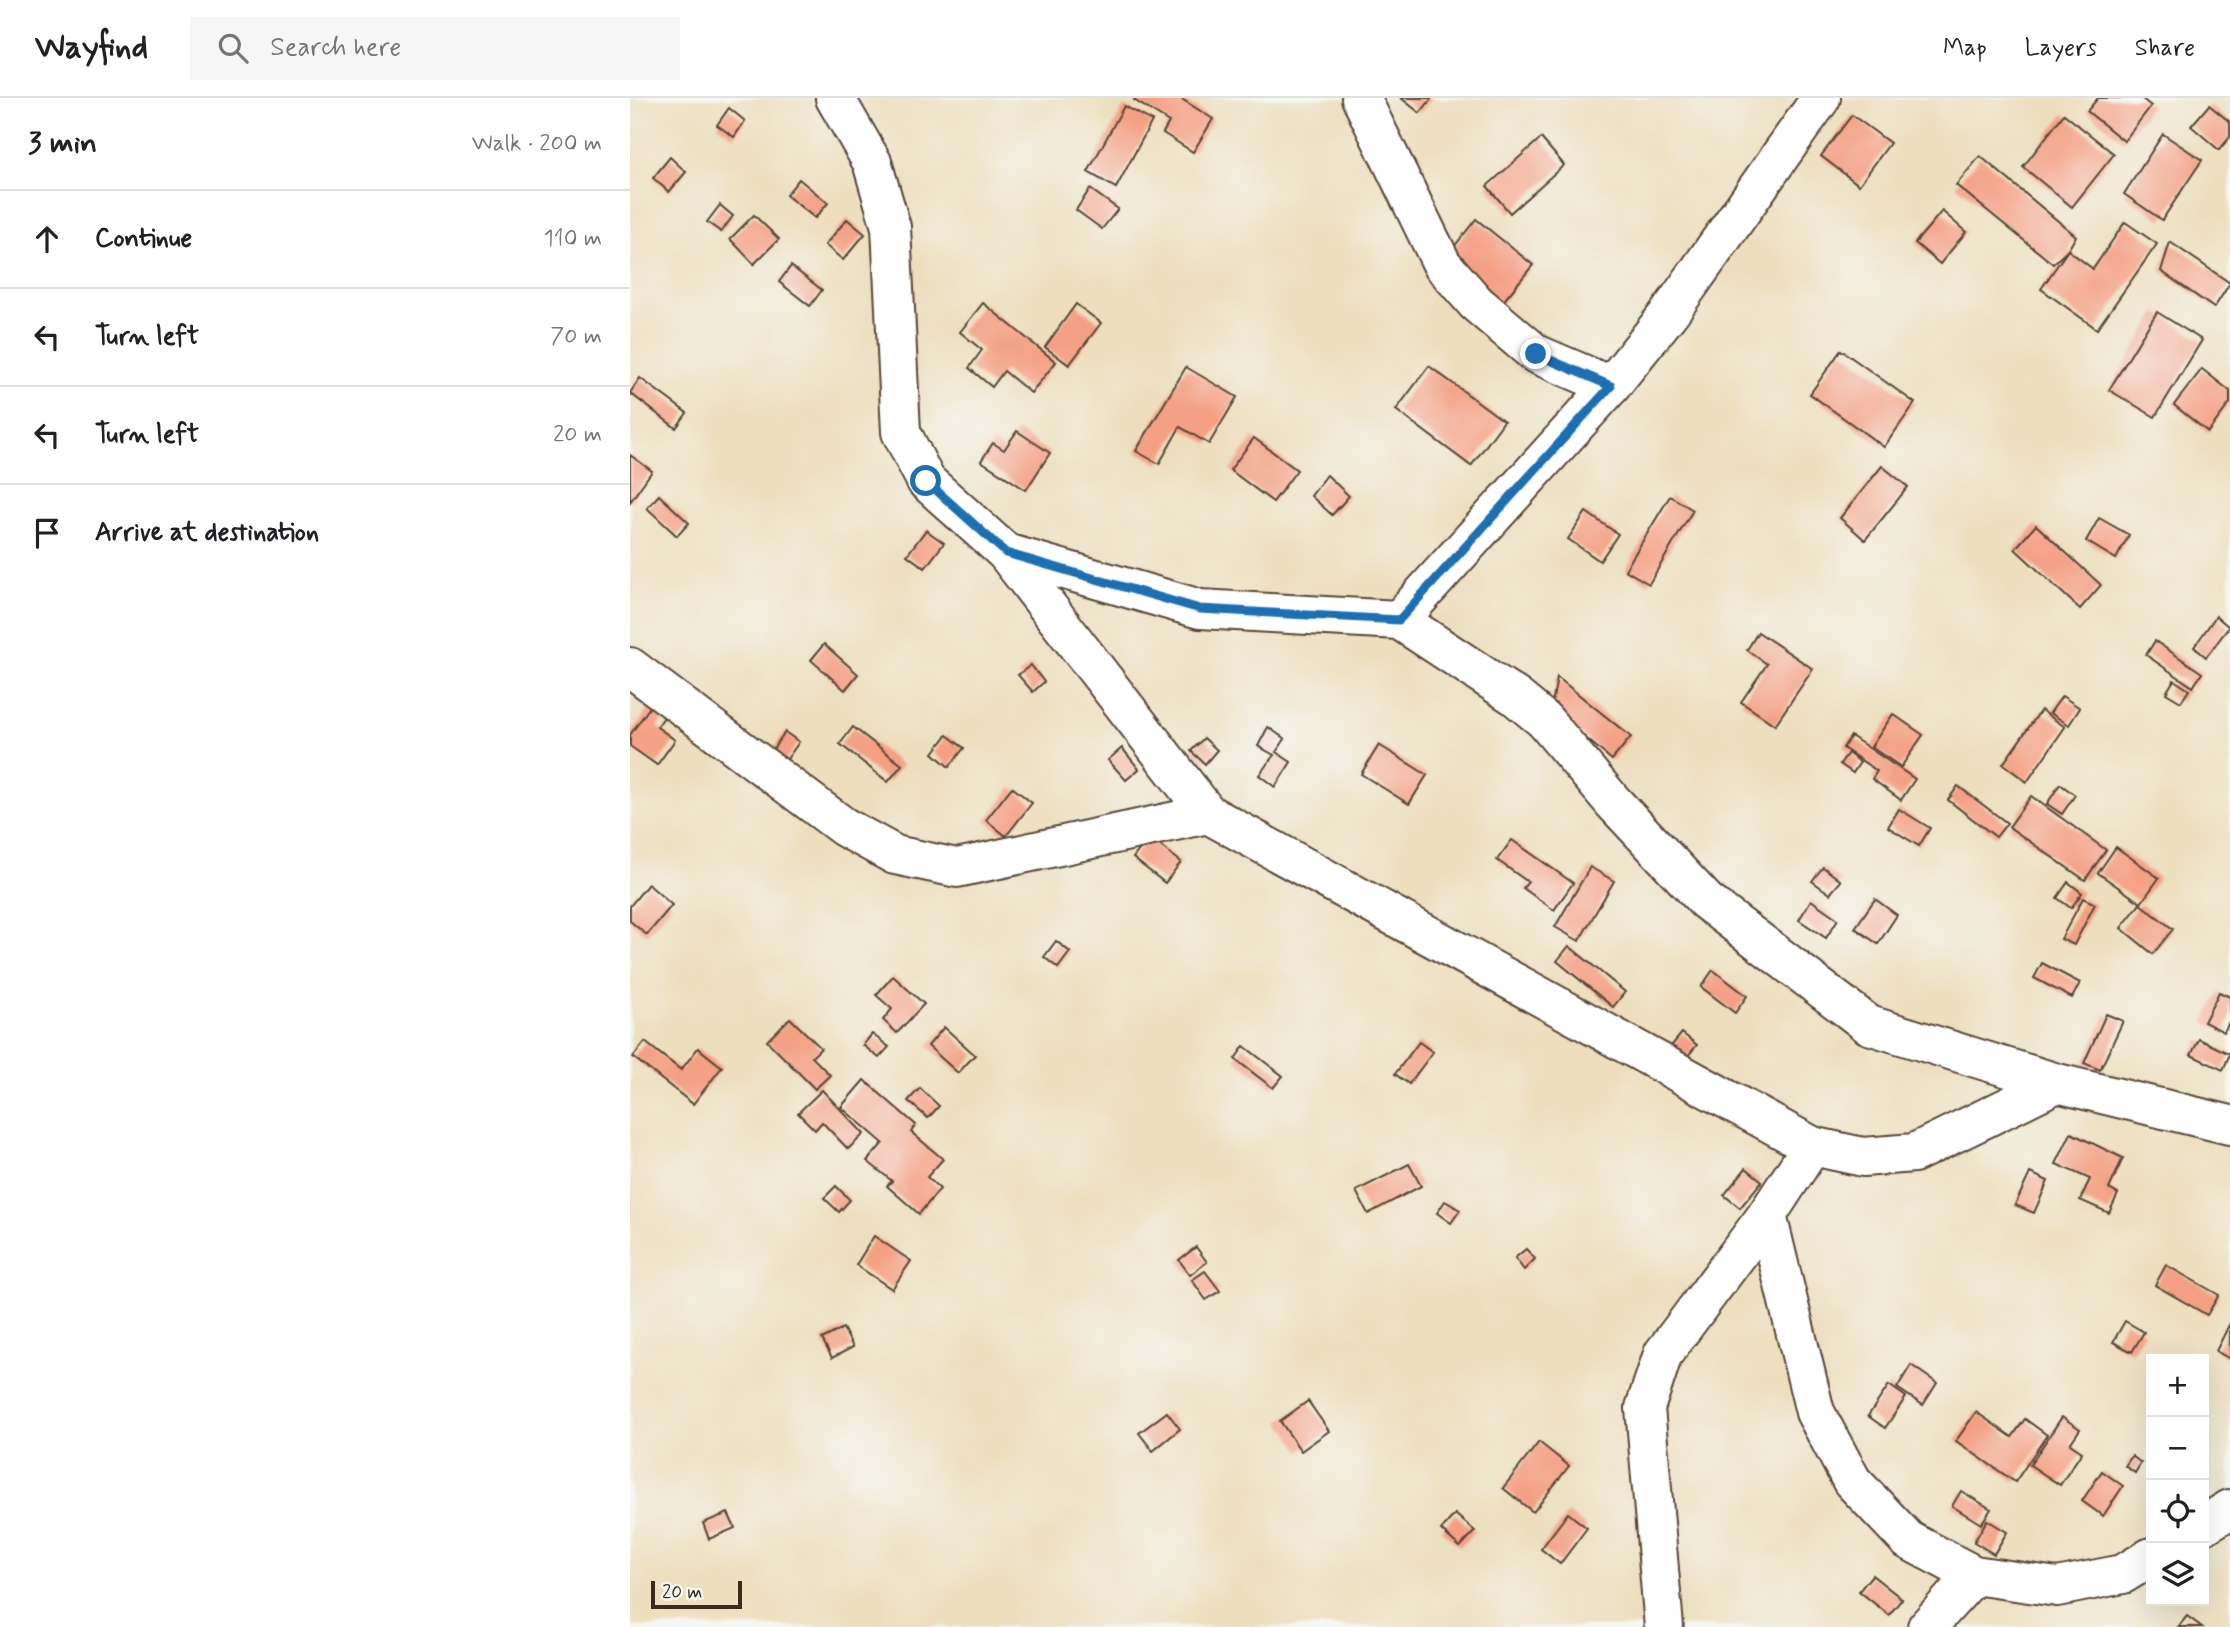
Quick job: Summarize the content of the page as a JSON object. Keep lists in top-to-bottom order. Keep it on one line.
{"scale_bar":"20 m","page":{"header":"Wayfind","search":"Search here","nav":["Map","Layers","Share"],"heading":["3 min","Walk · 200 m"],"list":[["Continue","110 m"],["Turn left","70 m"],["Turn left","20 m"],"Arrive at destination"],"map_buttons":["+","−"],"scale":"20 m"}}
